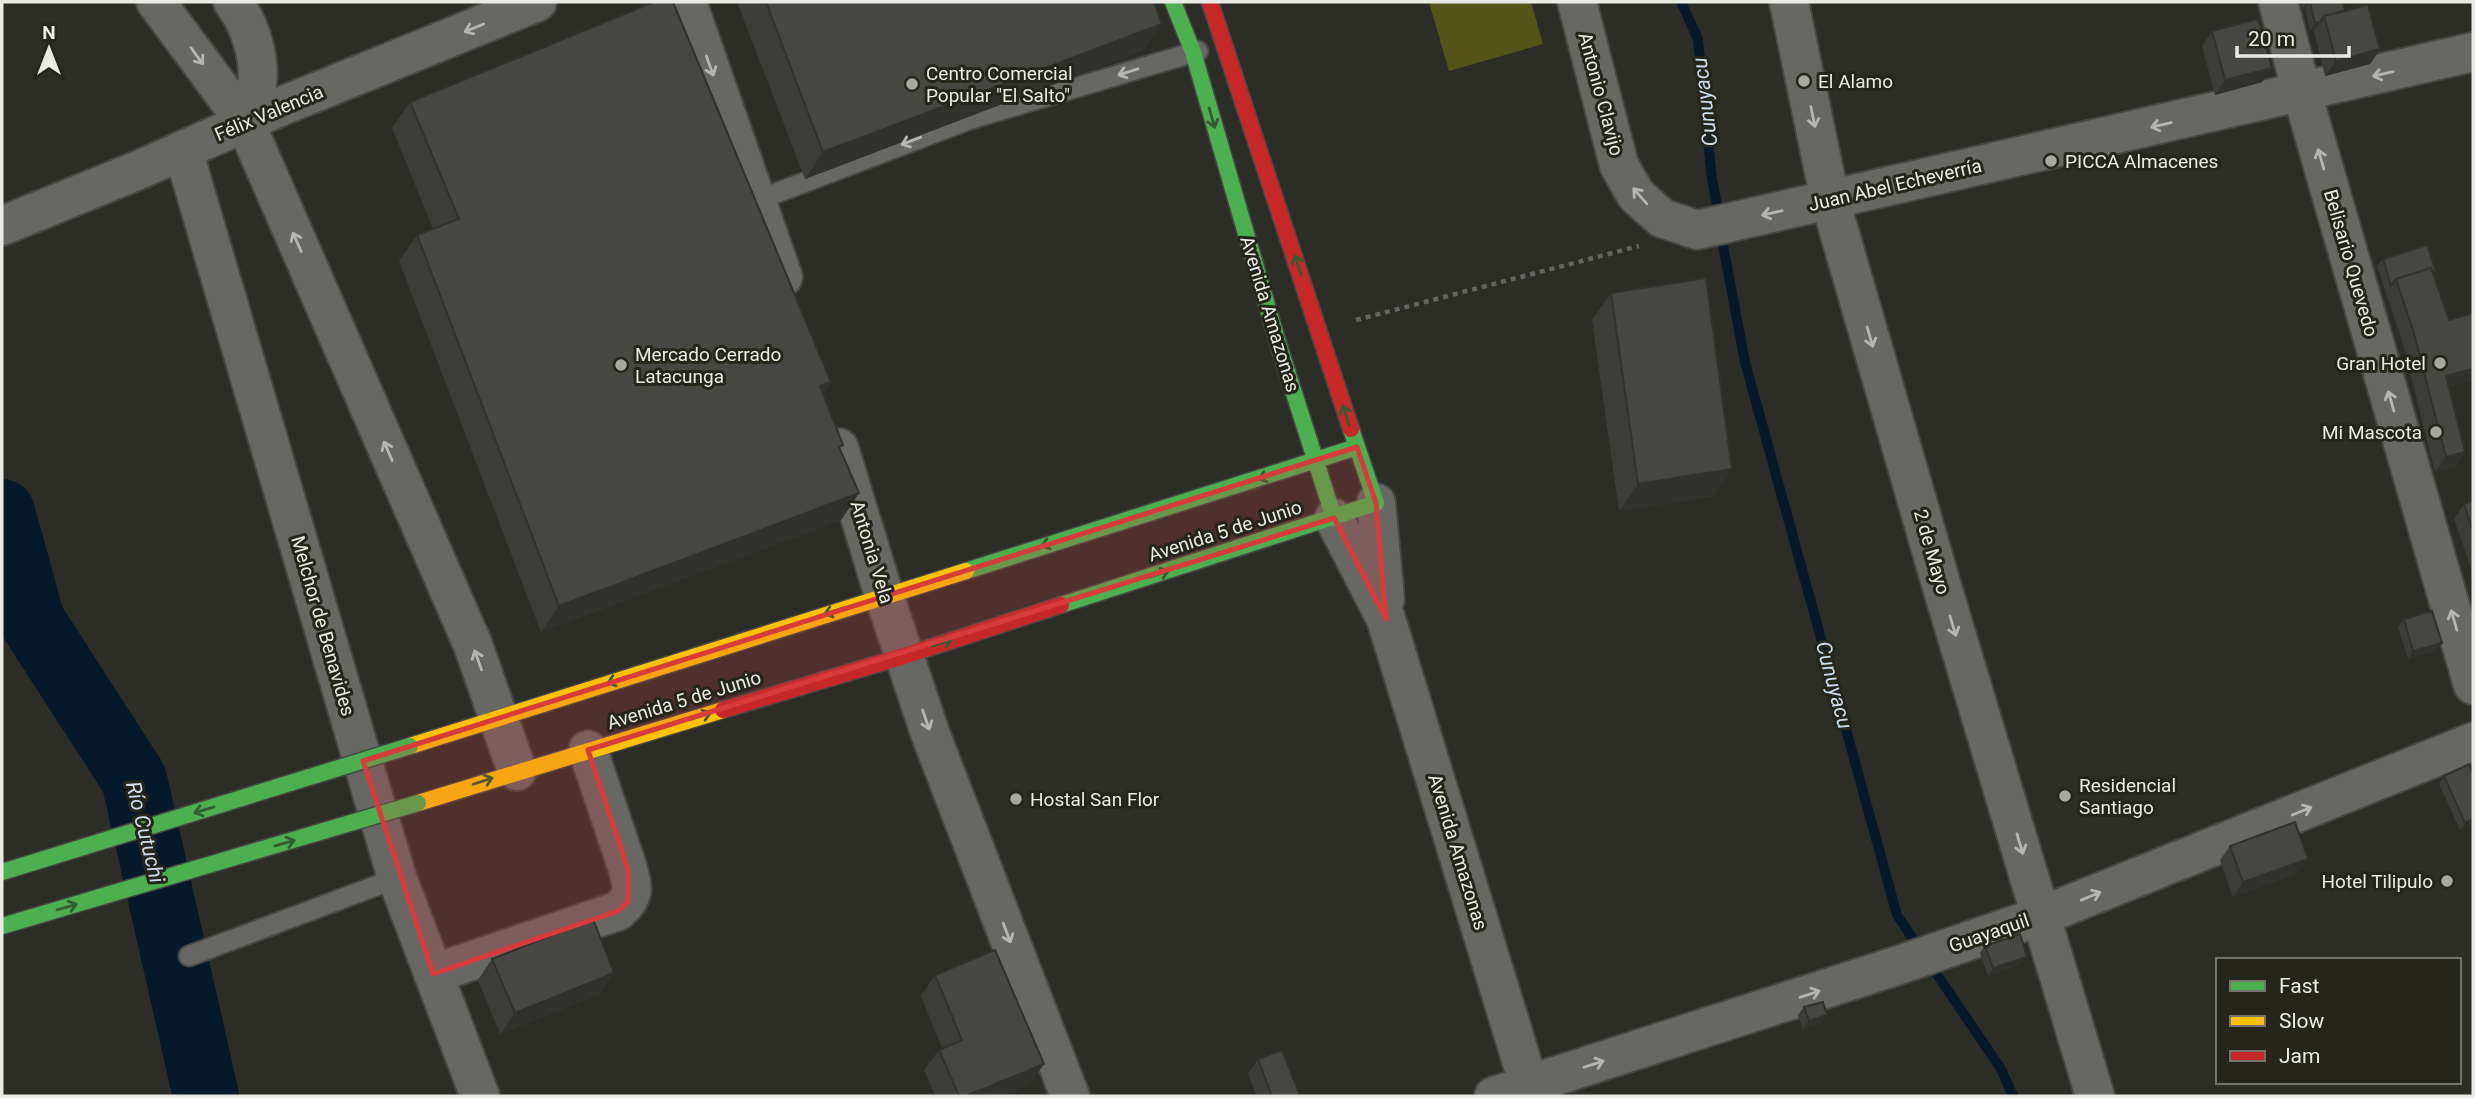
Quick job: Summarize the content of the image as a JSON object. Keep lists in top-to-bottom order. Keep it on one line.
{"streets":{"main road":["Avenida Amazonas","Avenida 5 de Junio"],"street":["Antonio Clavijo","Félix Valencia","Juan Abel Echeverría","Belisario Quevedo","Antonia Vela","2 de Mayo","Melchor de Benavides","Guayaquil"]},"crossings":[["Antonio Clavijo","Juan Abel Echeverría"],["Félix Valencia","Melchor de Benavides"],["Juan Abel Echeverría","Belisario Quevedo"],["Juan Abel Echeverría","2 de Mayo"],["Avenida Amazonas","Avenida 5 de Junio"],["Avenida Amazonas","Guayaquil"],["Avenida 5 de Junio","Antonia Vela"],["2 de Mayo","Guayaquil"]],"one_way":["Antonio Clavijo","Félix Valencia","Juan Abel Echeverría","Belisario Quevedo","Antonia Vela","2 de Mayo","Guayaquil"],"water":["Cunuyacu","Río Cutuchi"],"places":["El Alamo","Centro Comercial Popular \"El Salto\"","PICCA Almacenes","Gran Hotel","Mercado Cerrado Latacunga","Mi Mascota","Residencial Santiago","Hostal San Flor","Hotel Tilipulo"],"legend":["Fast","Slow","Jam"],"scale_bar":"20 m","north":"top"}
